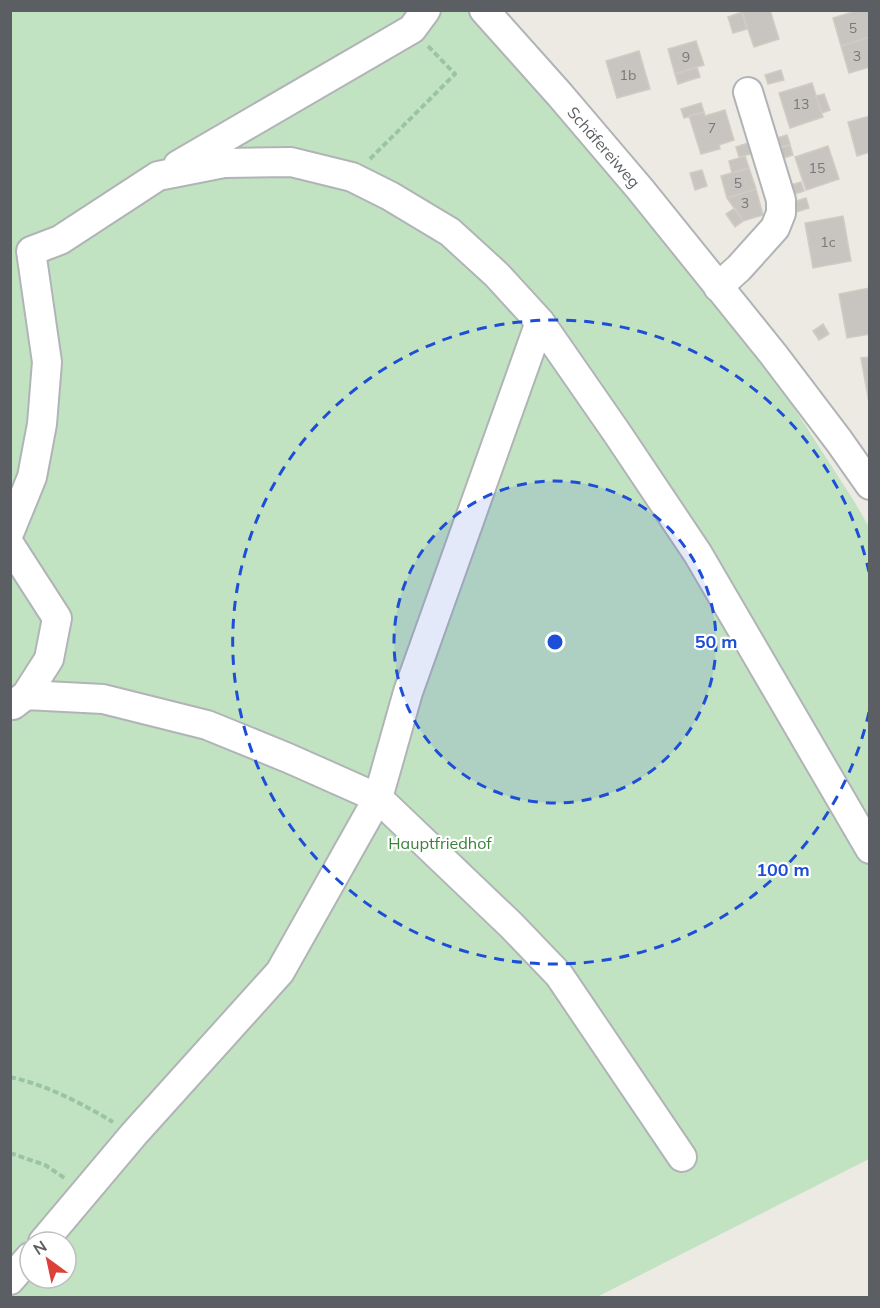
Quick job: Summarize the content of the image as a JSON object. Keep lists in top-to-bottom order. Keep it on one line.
{"streets":{"street":["Schäfereiweg"]},"parks":["Hauptfriedhof"],"house_numbers":["5","3","9","1b","13","7","15","5","3","1c"],"north":"top left","rings":["50 m","100 m"]}
